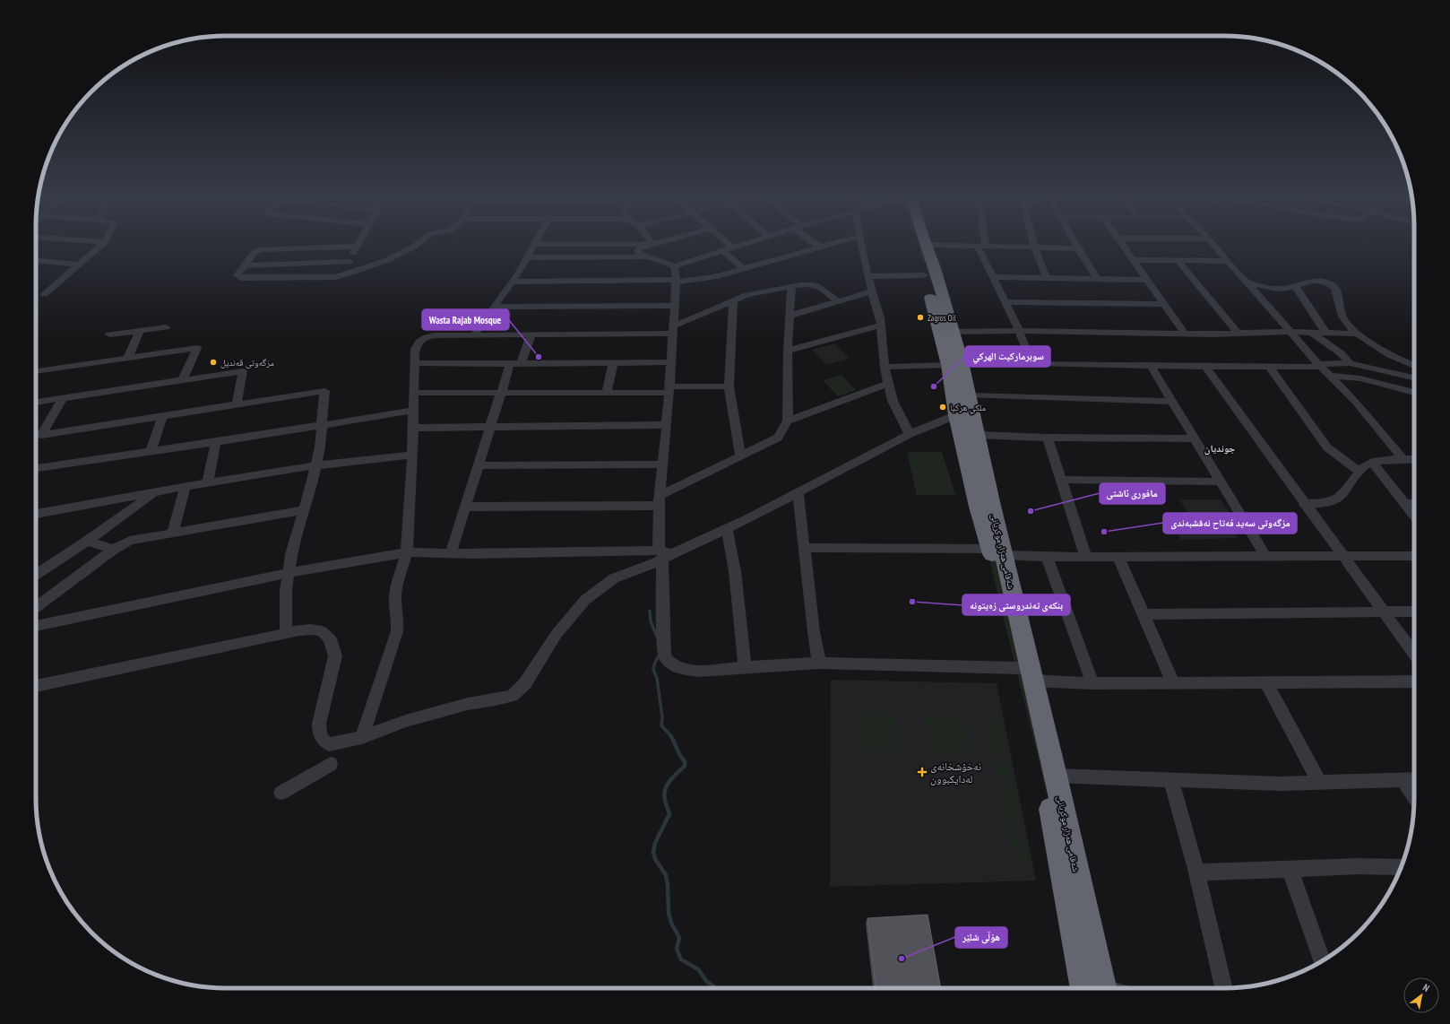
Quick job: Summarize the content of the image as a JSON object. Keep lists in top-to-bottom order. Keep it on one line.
{"streets":{"highway":["شەقامی ھەژار موکریانی"]},"districts":["جوندیان"],"places":{"other":["Zagros Oil","Wasta Rajab Mosque","مزگەوتی قەندیل","سوبرماركيت الهركي","ملكي هركيا","مافوری ئاشتی","مزگەوتی سەید فەتاح نەقشبەندی","بنکەی تەندروستی زەیتونە","هۆڵی شلێر"],"health":["نەخۆشخانەی لەدایکبوون"]},"north":"top right"}
